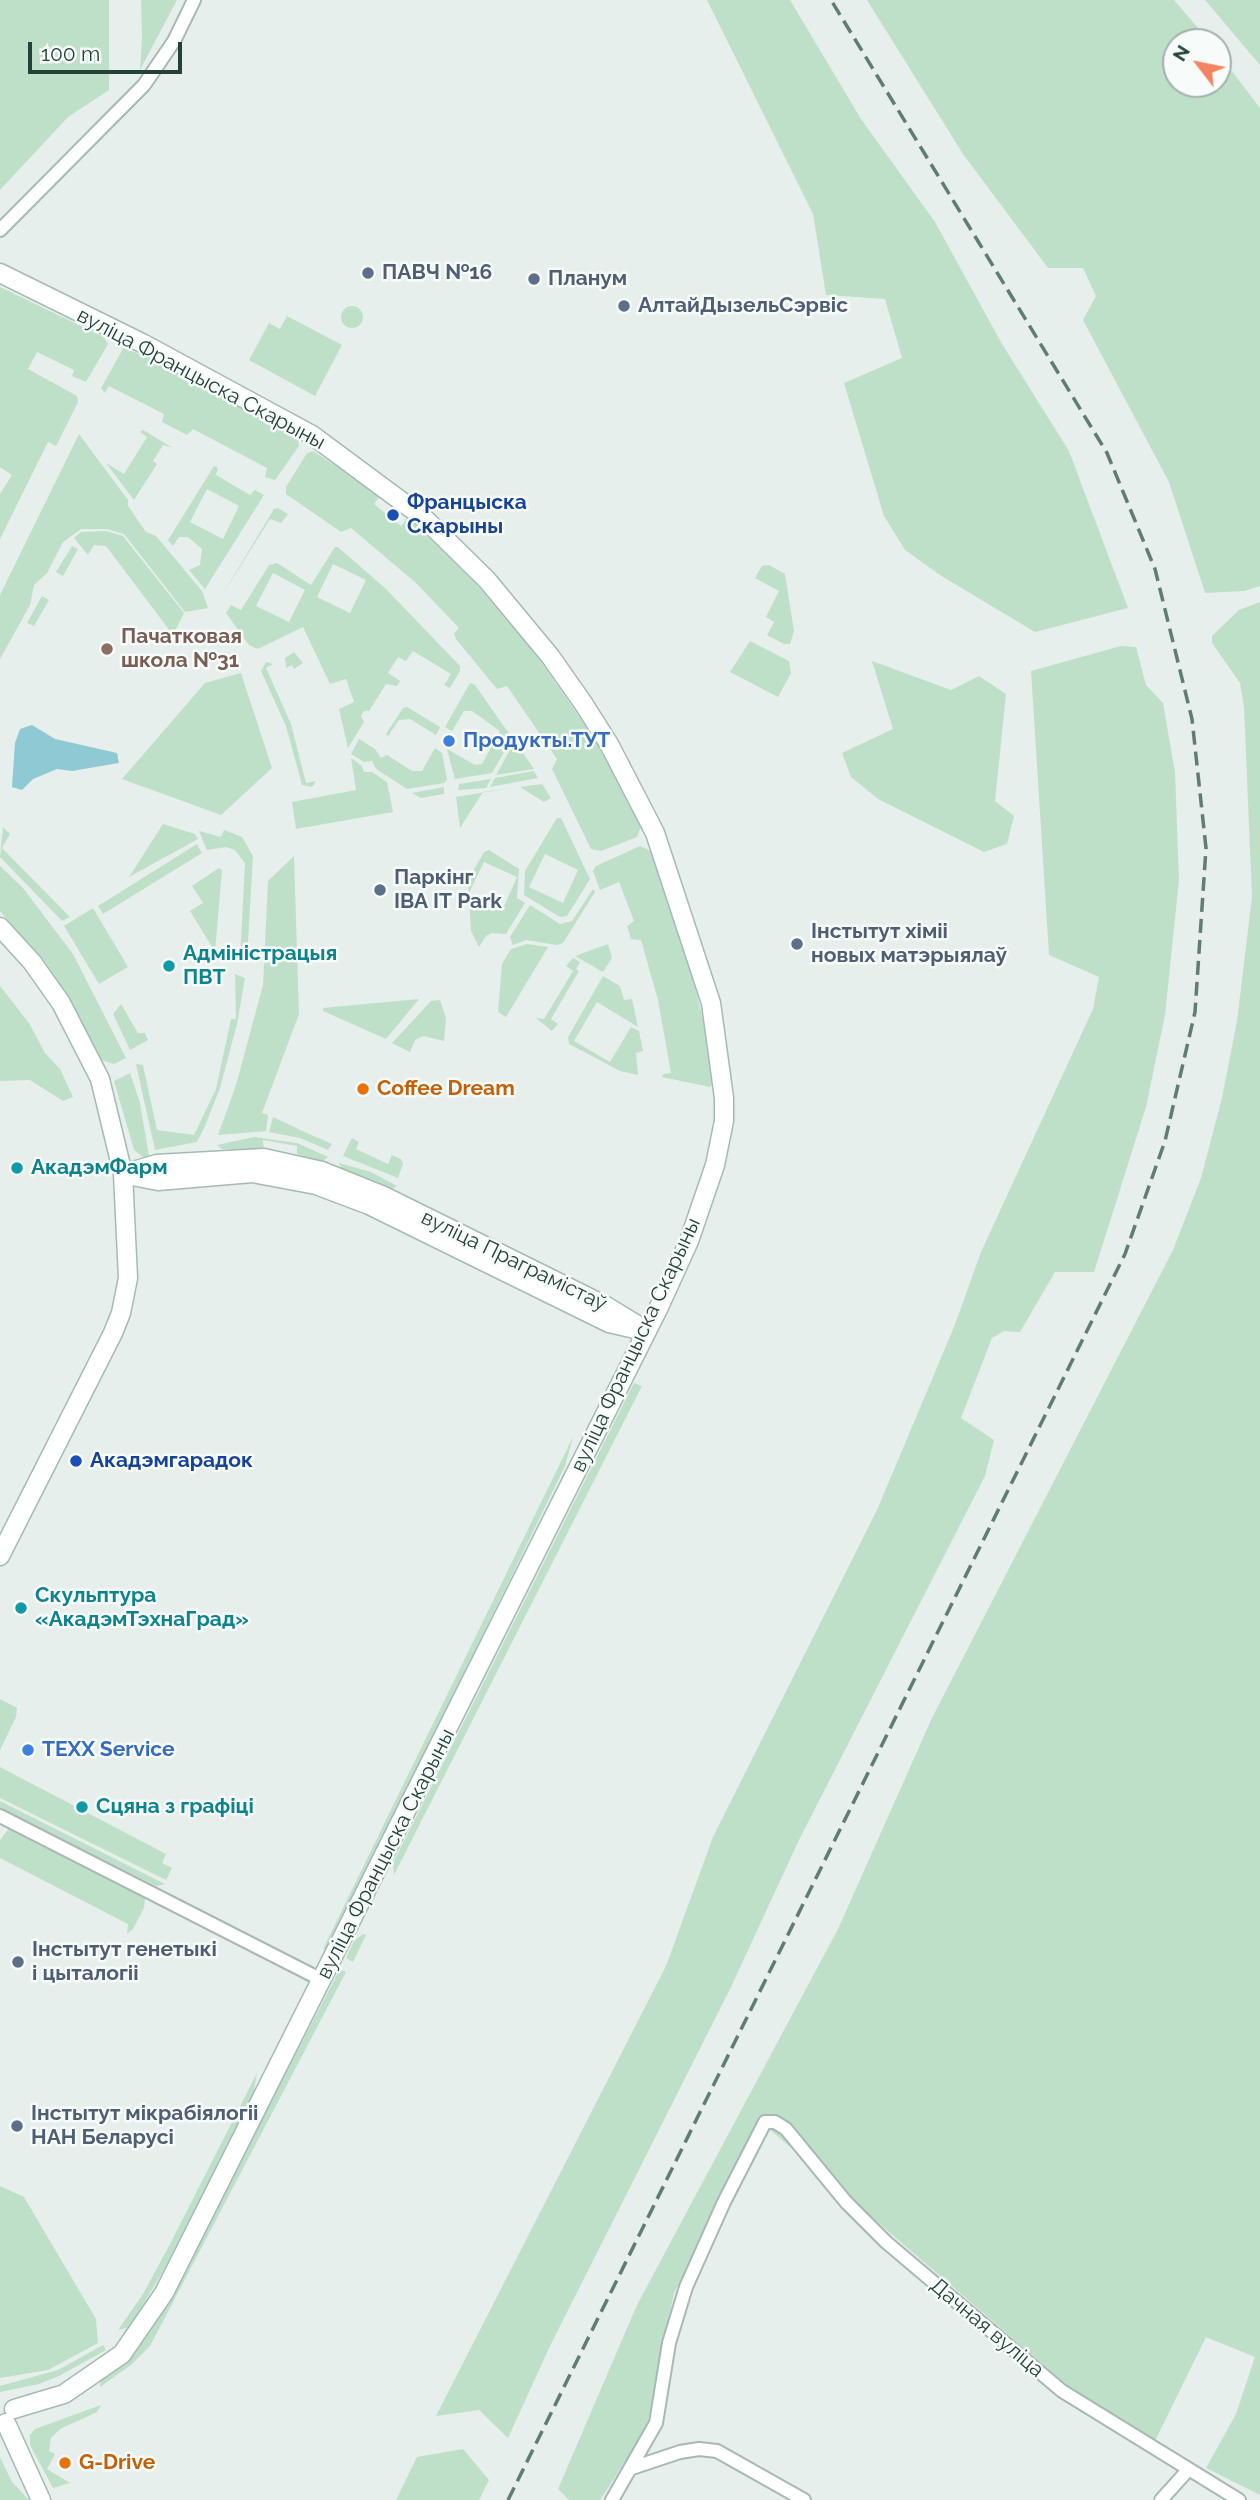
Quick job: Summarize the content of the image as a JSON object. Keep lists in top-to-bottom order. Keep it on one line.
{"streets":{"main road":["вуліца Францыска Скарыны","вуліца Праграмістаў"],"street":["Дачная вуліца"]},"crossings":[["вуліца Францыска Скарыны","вуліца Праграмістаў"]],"places":["ПАВЧ №16","Планум","АлтайДызельСэрвіс","Францыска Скарыны","Пачатковая школа №31","Продукты.ТУТ","Паркінг IBA IT Park","Інстытут хіміі новых матэрыялаў","Адміністрацыя ПВТ","Coffee Dream","АкадэмФарм","Акадэмгарадок","Скульптура «АкадэмТэхнаГрад»","TEXX Service","Сцяна з графіці","Інстытут генетыкі і цыталогіі","Інстытут мікрабіялогіі НАН Беларусі","G-Drive"],"scale_bar":"100 m","north":"top left"}
